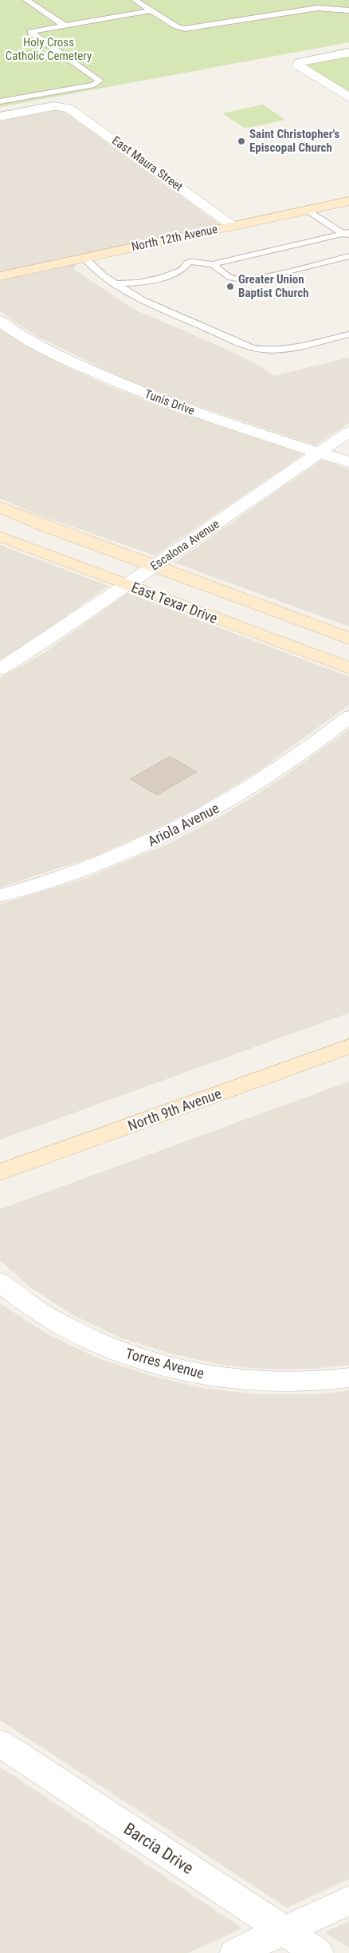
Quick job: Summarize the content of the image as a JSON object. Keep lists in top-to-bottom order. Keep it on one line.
{"streets":{"street":["East Maura Street","North 12th Avenue","Tunis Drive","Escalona Avenue","East Texar Drive","Ariola Avenue","North 9th Avenue","Torres Avenue","Barcia Drive"]},"crossings":[["East Maura Street","North 12th Avenue"],["Tunis Drive","Escalona Avenue"],["Escalona Avenue","East Texar Drive"]],"parks":["Holy Cross Catholic Cemetery"],"places":["Saint Christopher's Episcopal Church","Greater Union Baptist Church"]}
